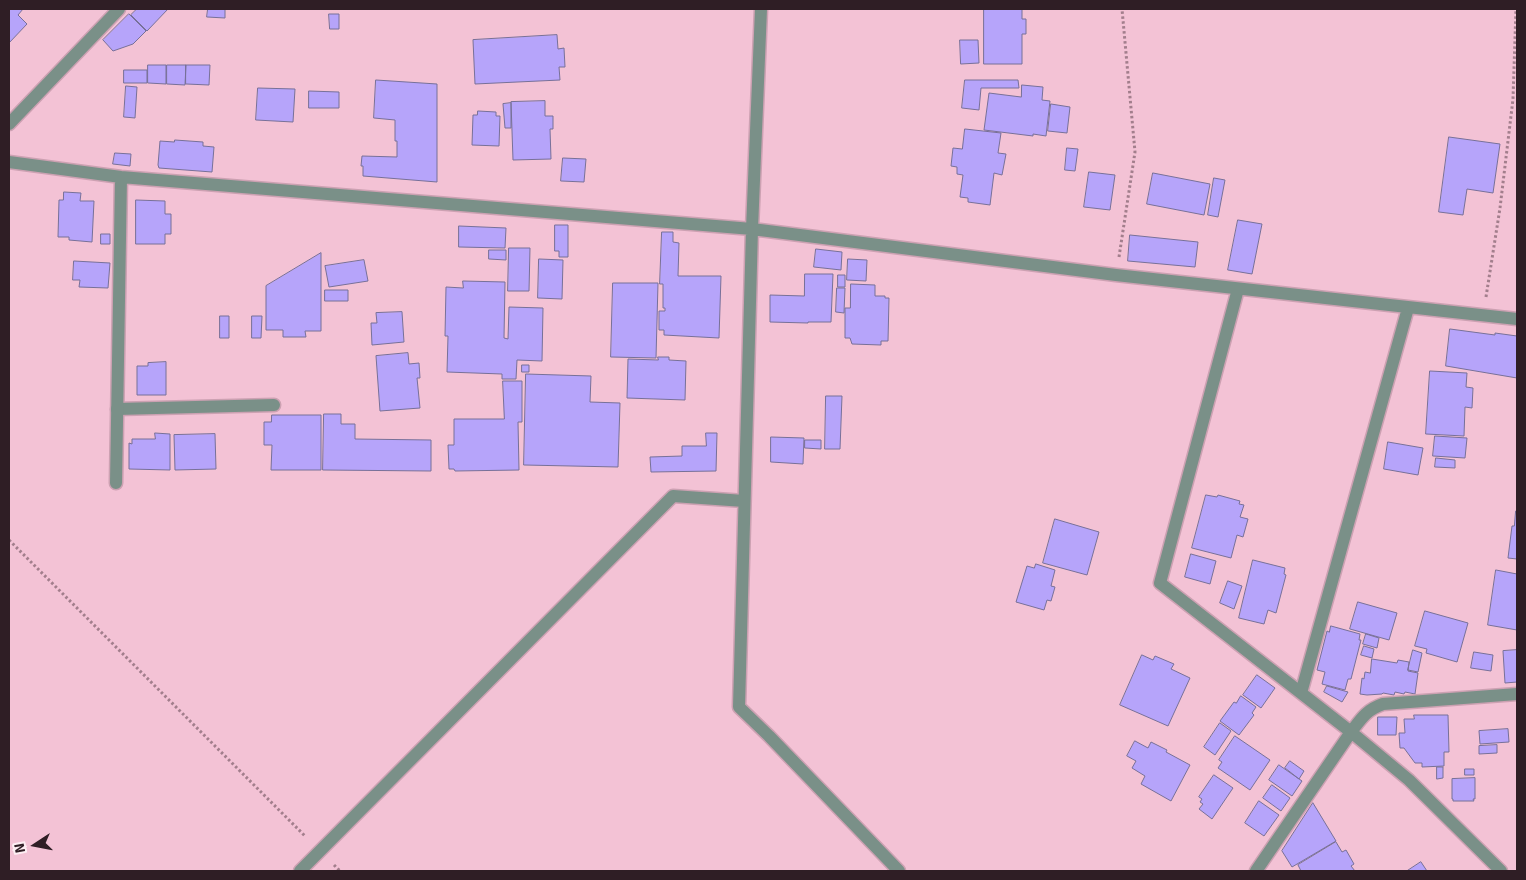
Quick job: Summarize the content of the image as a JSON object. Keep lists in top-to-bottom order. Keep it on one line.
{"north":"left"}
